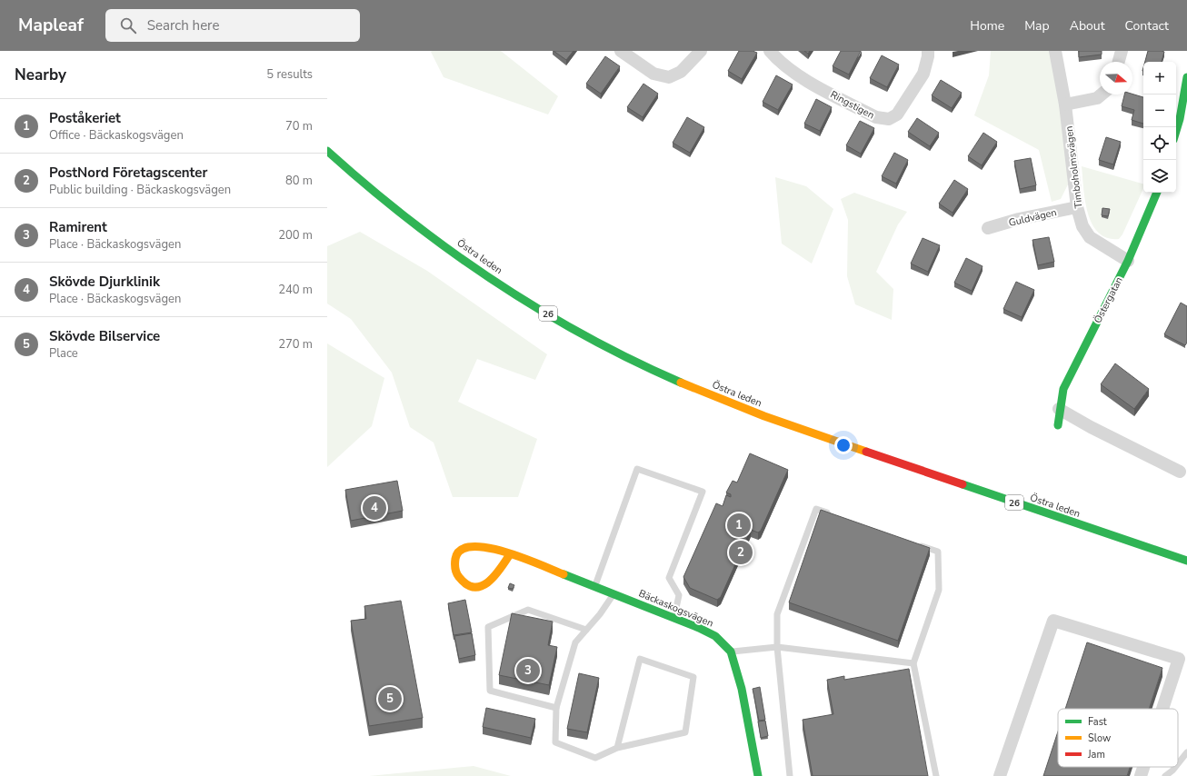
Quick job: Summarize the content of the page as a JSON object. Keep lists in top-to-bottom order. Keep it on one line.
{"streets":{"main road":["Östra leden","Östergatan","26","Bäckaskogsvägen"],"street":["Ringstigen","Timboholmsvägen","Guldvägen"]},"crossings":[["Timboholmsvägen","Guldvägen"],["Timboholmsvägen","Östergatan"]],"legend":["Fast","Slow","Jam"],"north":"right","page":{"header":"Mapleaf","search":"Search here","nav":["Home","Map","About","Contact"],"heading":["Nearby","5 results"],"map_buttons":["+","−"],"list":[{"mark":"1","name":"Poståkeriet","note":"Office · Bäckaskogsvägen","value":"70 m"},{"mark":"2","name":"PostNord Företagscenter","note":"Public building · Bäckaskogsvägen","value":"80 m"},{"mark":"3","name":"Ramirent","note":"Place · Bäckaskogsvägen","value":"200 m"},{"mark":"4","name":"Skövde Djurklinik","note":"Place · Bäckaskogsvägen","value":"240 m"},{"mark":"5","name":"Skövde Bilservice","note":"Place","value":"270 m"}],"pins":["4","1","2","3","5"]}}
